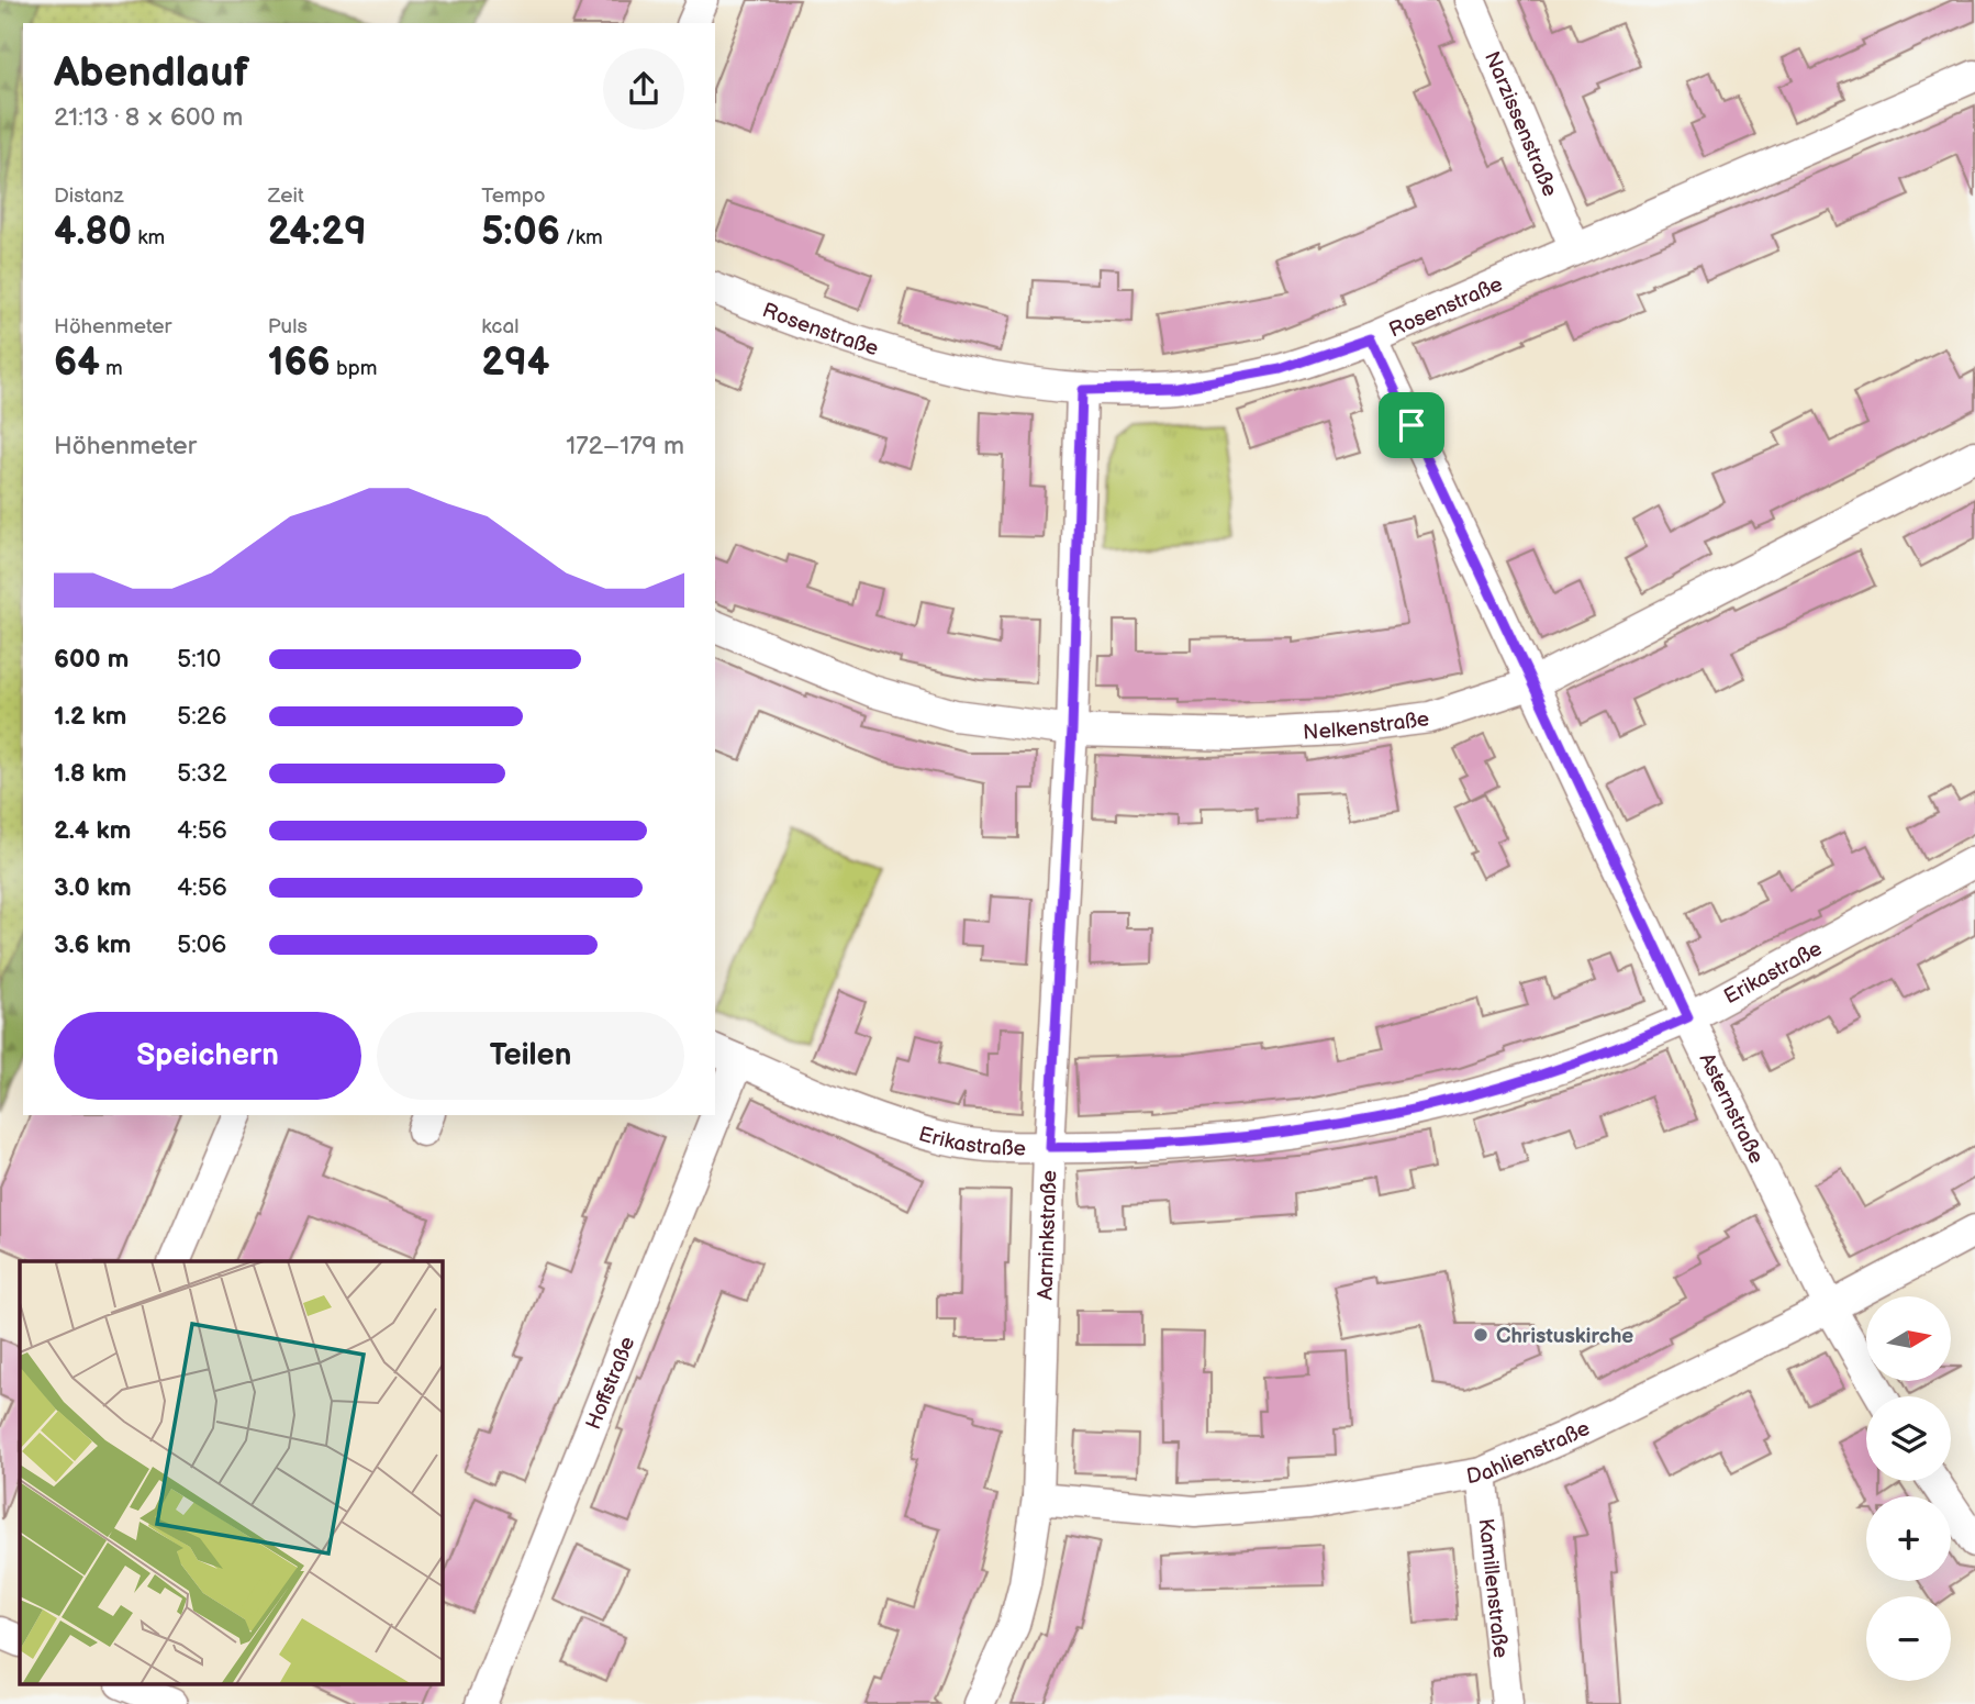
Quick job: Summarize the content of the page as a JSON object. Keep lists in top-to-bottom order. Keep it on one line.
{"streets":{"street":["Narzissenstraße","Rosenstraße","Nelkenstraße","Erikastraße","Asternstraße","Aarninkstraße","Hoffstraße","Dahlienstraße","Kamillenstraße"]},"crossings":[["Narzissenstraße","Rosenstraße"],["Rosenstraße","Asternstraße"],["Rosenstraße","Aarninkstraße"],["Nelkenstraße","Asternstraße"],["Nelkenstraße","Aarninkstraße"],["Erikastraße","Asternstraße"],["Erikastraße","Aarninkstraße"],["Erikastraße","Hoffstraße"],["Asternstraße","Dahlienstraße"],["Aarninkstraße","Dahlienstraße"],["Dahlienstraße","Kamillenstraße"]],"places":["Christuskirche"],"north":"right","page":{"heading":["Abendlauf","21:13 · 8 × 600 m"],"stats":[["Distanz","4.80 km"],["Zeit","24:29"],["Tempo","5:06 /km"],["Höhenmeter","64 m"],["Puls","166 bpm"],["kcal","294"]],"chart":["Höhenmeter","172–179 m"],"list":[{"name":"600 m","note":"5:10"},{"name":"1.2 km","note":"5:26"},{"name":"1.8 km","note":"5:32"},{"name":"2.4 km","note":"4:56"},{"name":"3.0 km","note":"4:56"},{"name":"3.6 km","note":"5:06"}],"buttons":["Speichern","Teilen"],"map_buttons":["+","−"]}}
